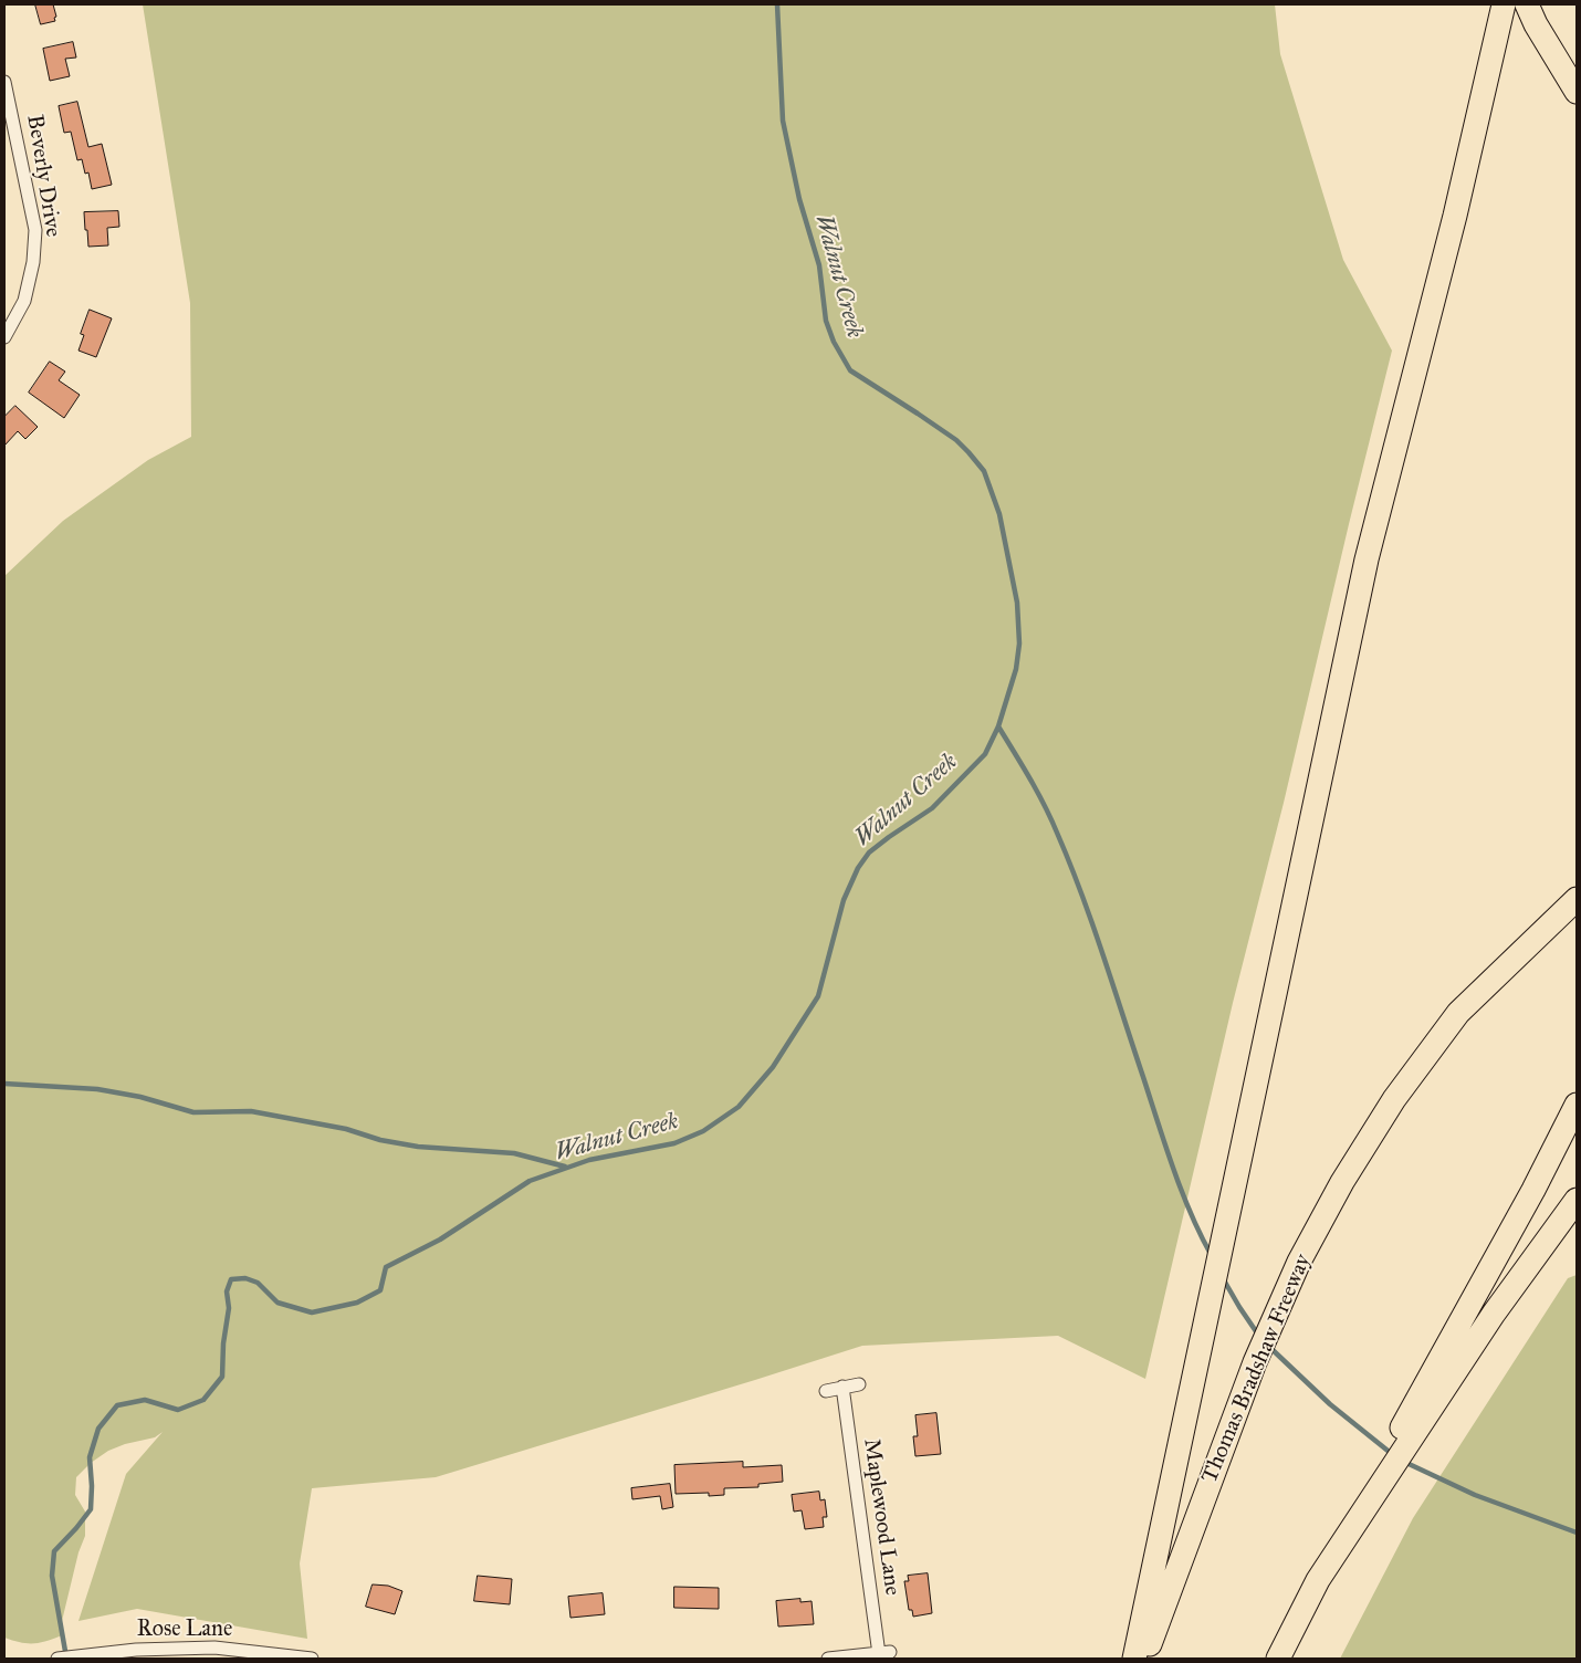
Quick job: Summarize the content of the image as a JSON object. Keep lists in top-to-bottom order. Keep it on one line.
{"streets":{"highway":["Thomas Bradshaw Freeway"],"street":["Beverly Drive","Maplewood Lane","Rose Lane"]},"water":["Walnut Creek"]}
